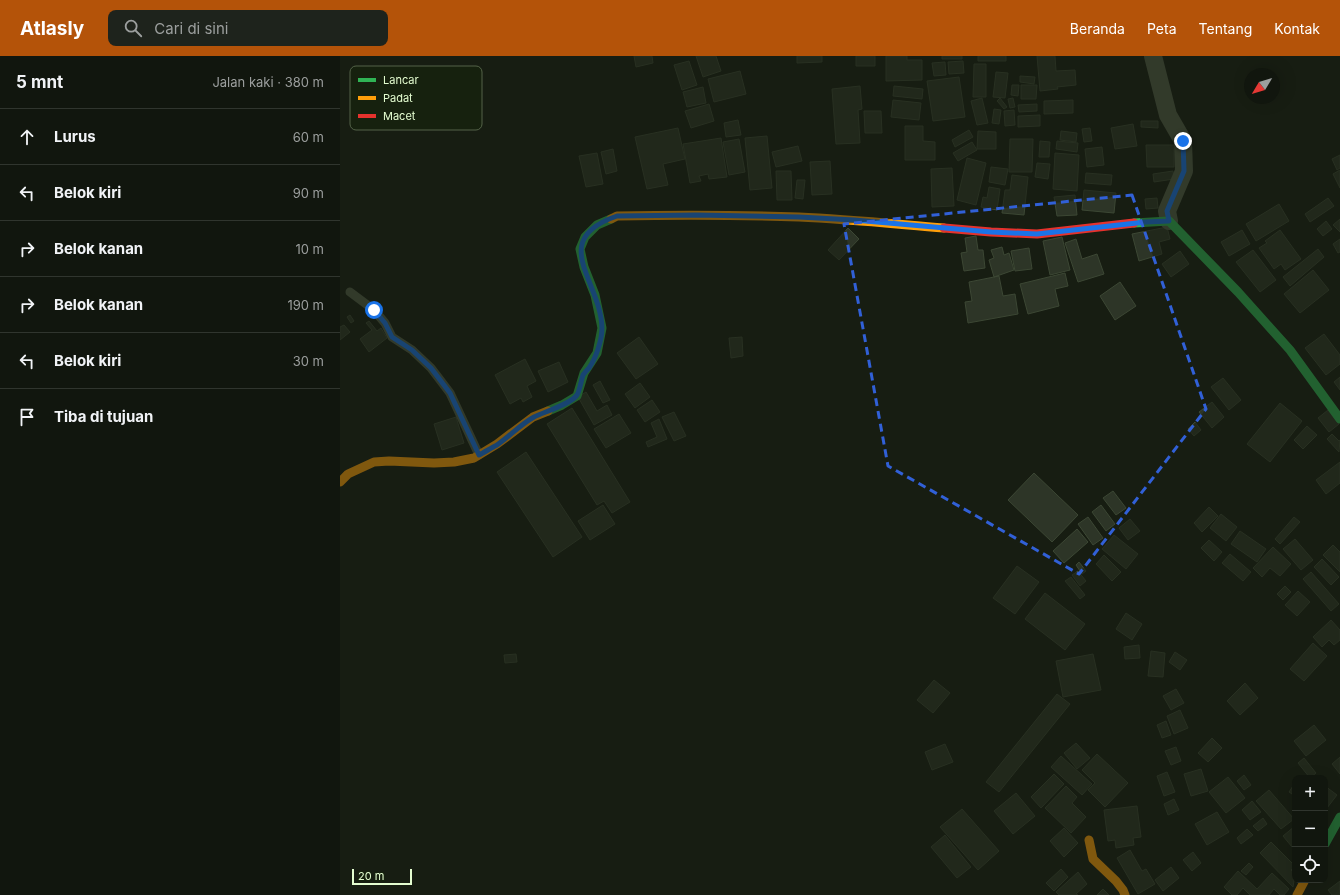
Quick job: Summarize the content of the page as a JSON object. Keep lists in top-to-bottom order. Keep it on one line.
{"legend":["Lancar","Padat","Macet"],"scale_bar":"20 m","north":"bottom left","page":{"header":"Atlasly","search":"Cari di sini","nav":["Beranda","Peta","Tentang","Kontak"],"heading":["5 mnt","Jalan kaki · 380 m"],"list":[["Lurus","60 m"],["Belok kiri","90 m"],["Belok kanan","10 m"],["Belok kanan","190 m"],["Belok kiri","30 m"],"Tiba di tujuan"],"map_buttons":["+","−"],"scale":"20 m"}}
